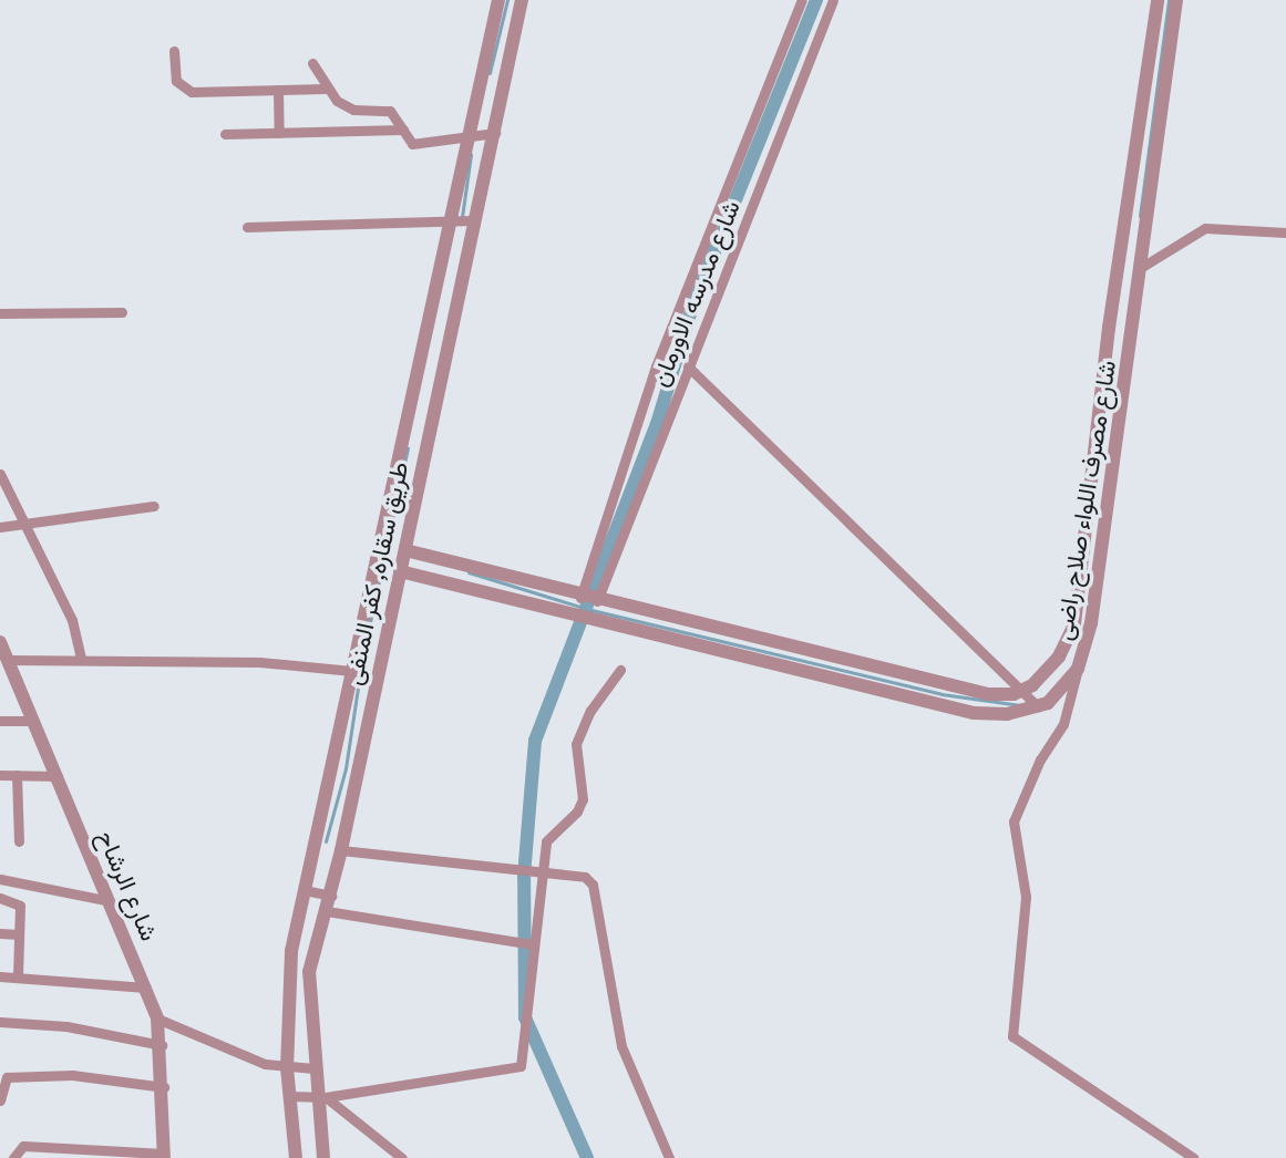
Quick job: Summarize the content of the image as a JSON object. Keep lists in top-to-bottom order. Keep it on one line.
{"streets":{"street":["شارع مدرسه الاورمان","شارع مصرف اللواء صلاح راضى","طريق سقاره, كفر المنفى","شارع الرشاح"]},"crossings":[["شارع مصرف اللواء صلاح راضى","طريق سقاره, كفر المنفى"]]}
